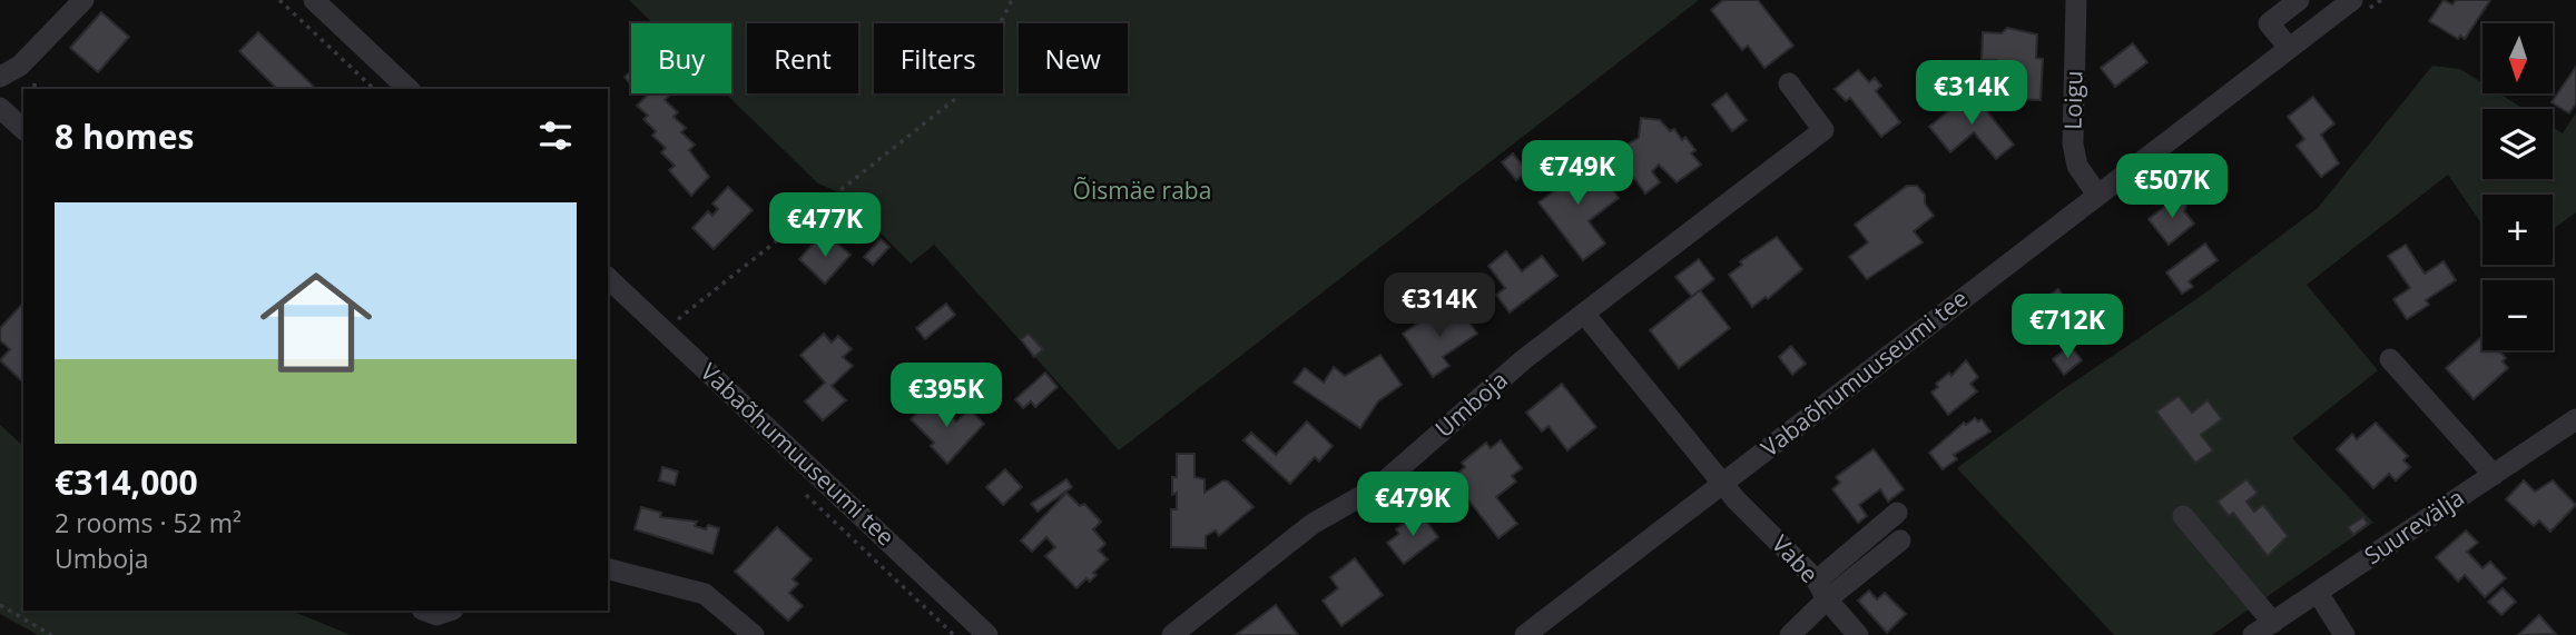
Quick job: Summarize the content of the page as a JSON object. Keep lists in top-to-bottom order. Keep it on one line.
{"streets":{"street":["Loigu","Vabaõhumuuseumi tee","Umboja","Suurevälja","Vabe"]},"crossings":[["Loigu","Vabaõhumuuseumi tee"],["Vabaõhumuuseumi tee","Vabe"]],"parks":["Õismäe raba"],"north":"bottom","page":{"map_buttons":["+","−"],"chip":["Buy","Rent","Filters","New"],"price":["€314K","€749K","€507K","€477K","€314K","€712K","€395K","€479K"],"heading":"8 homes","list":[{"name":"€314,000","note":"2 rooms · 52 m² · Umboja"}]}}
